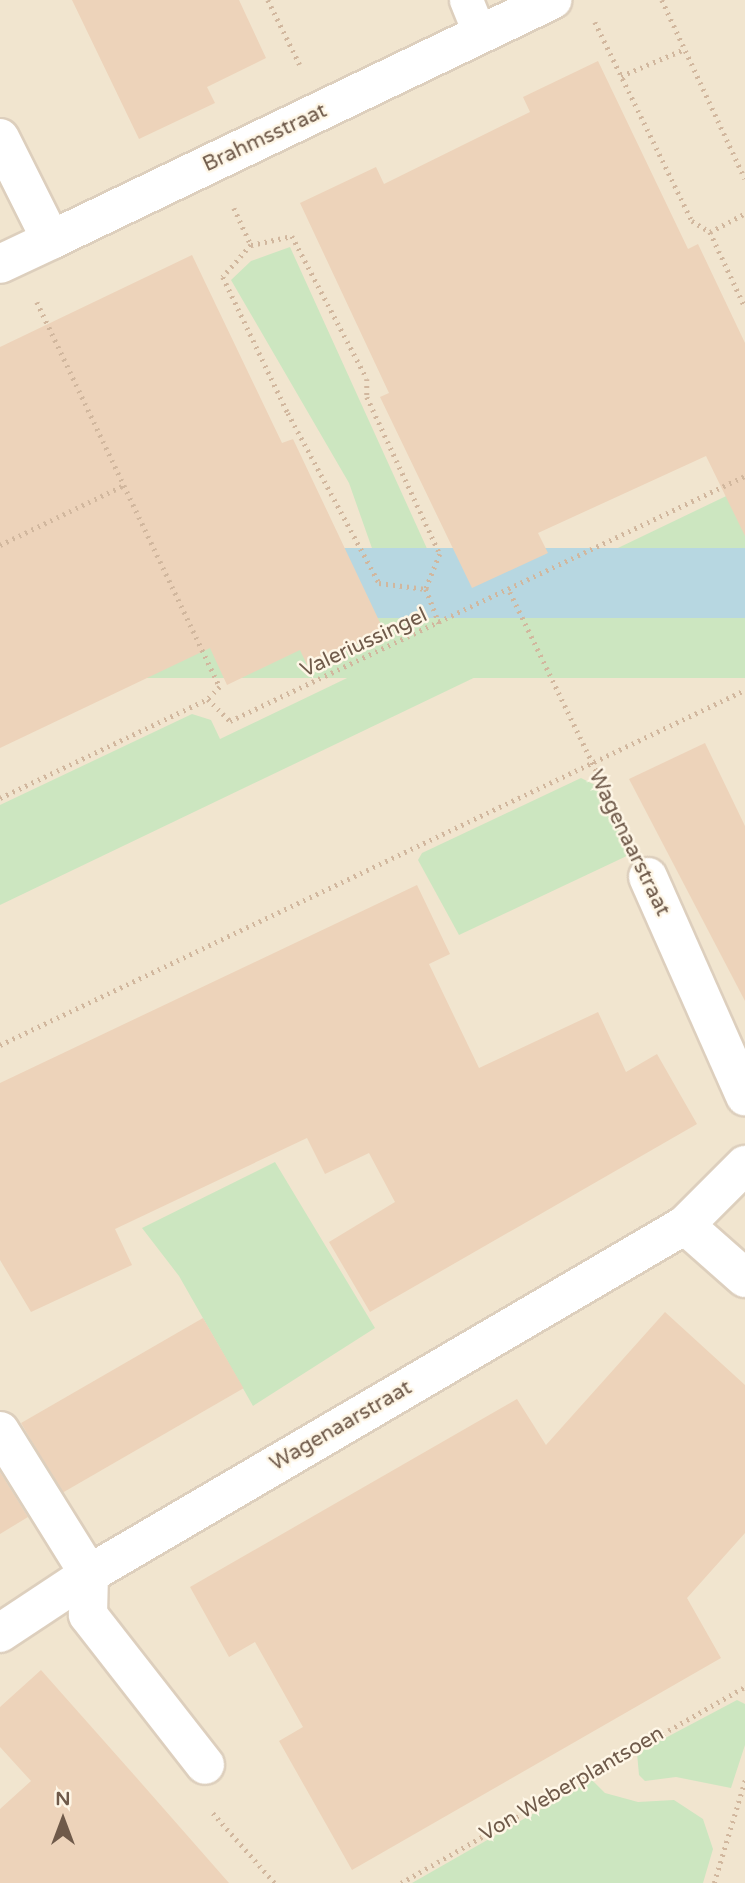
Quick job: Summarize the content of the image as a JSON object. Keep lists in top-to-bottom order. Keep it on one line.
{"streets":{"street":["Brahmsstraat","Wagenaarstraat"],"path":["Valeriussingel","Von Weberplantsoen"]},"crossings":[["Valeriussingel","Wagenaarstraat"]],"north":"top"}
